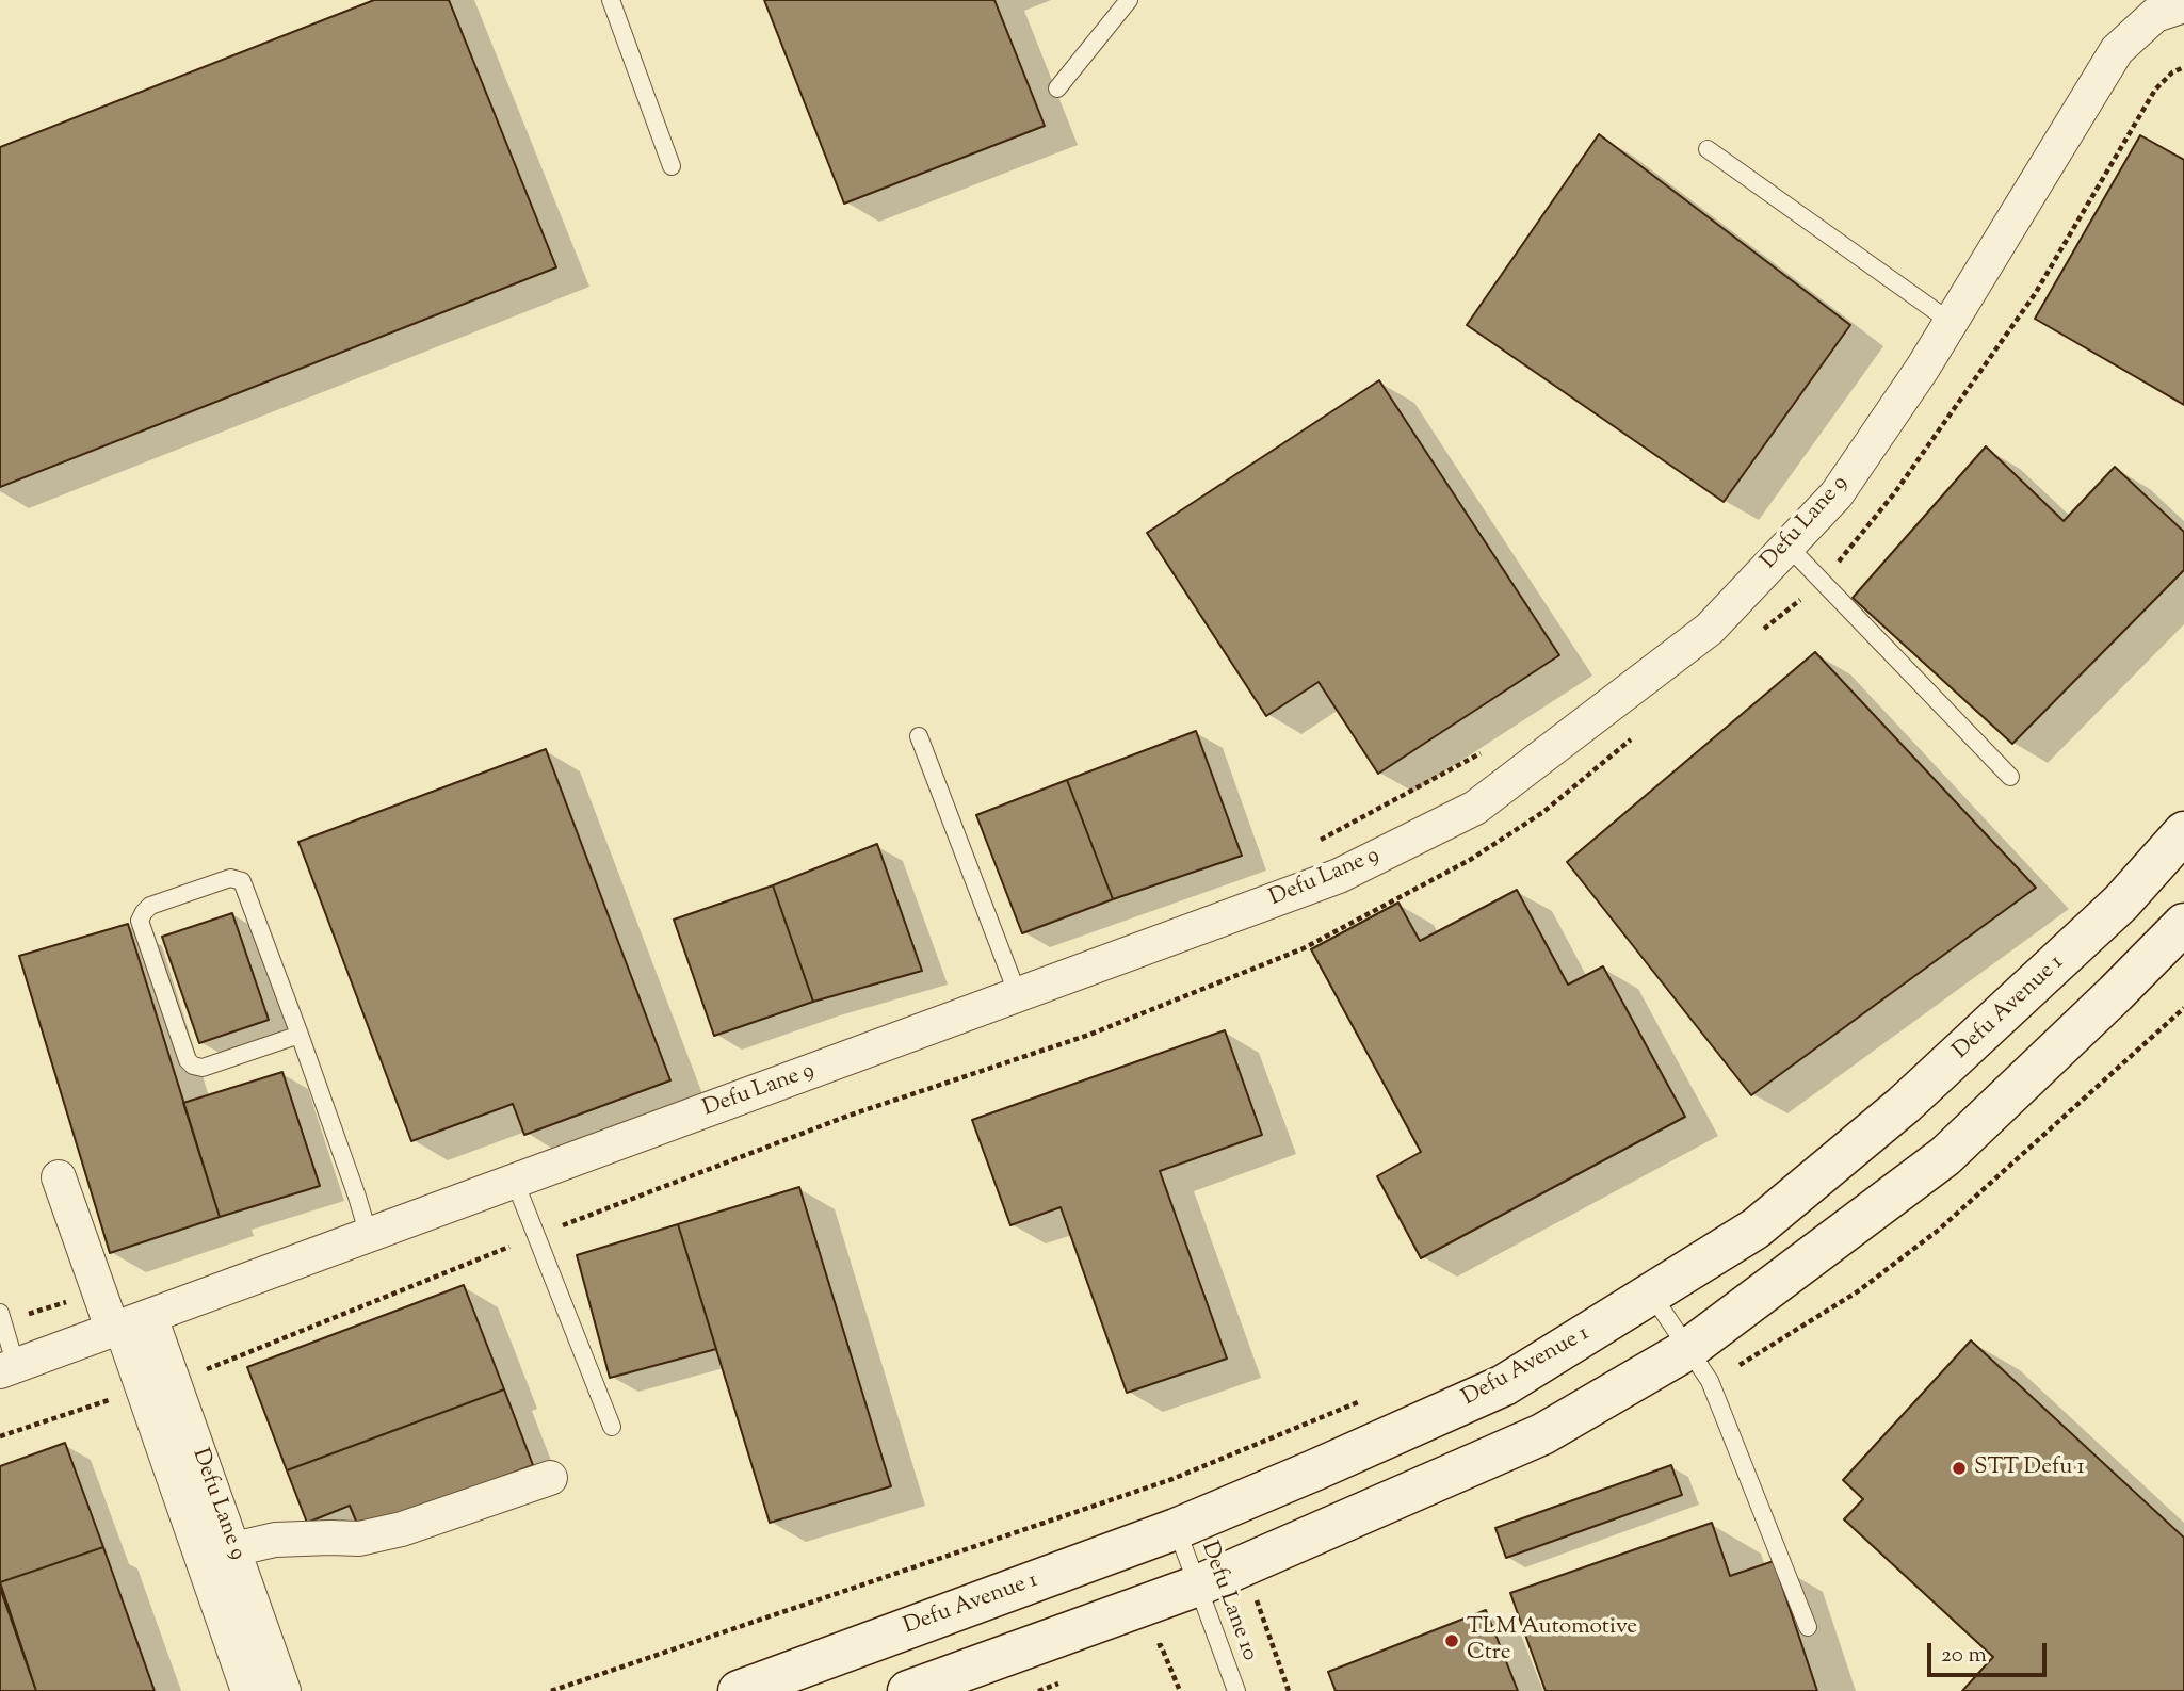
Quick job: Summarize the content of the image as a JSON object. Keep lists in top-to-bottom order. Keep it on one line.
{"streets":{"main road":["Defu Avenue 1"],"street":["Defu Lane 9"],"lane":["Defu Lane 10"]},"crossings":[["Defu Avenue 1","Defu Lane 10"]],"places":["STT Defu 1","TLM Automotive Ctre"],"scale_bar":"20 m"}
